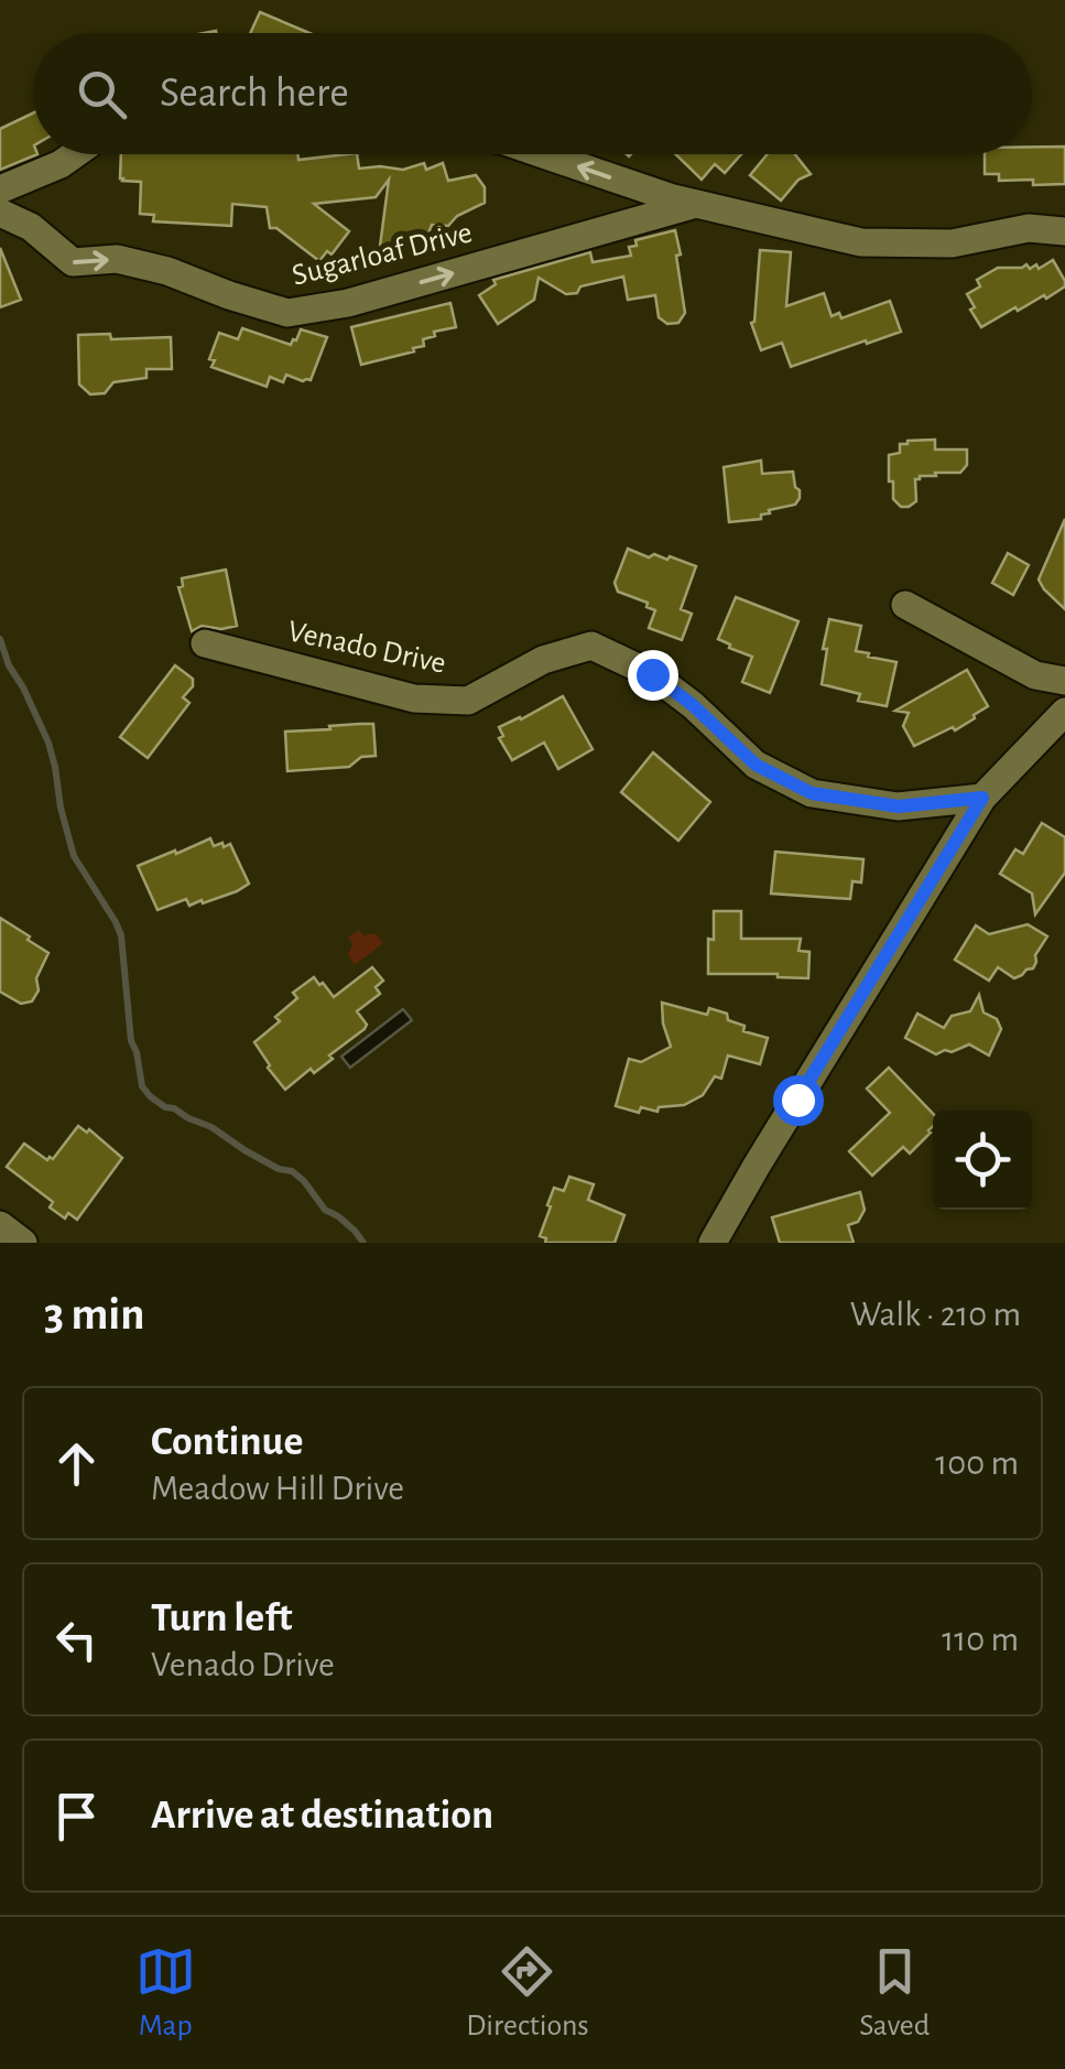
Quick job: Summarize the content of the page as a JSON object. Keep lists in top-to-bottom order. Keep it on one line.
{"streets":{"street":["Sugarloaf Drive","Venado Drive"]},"page":{"search":"Search here","heading":["3 min","Walk · 210 m"],"list":[["Continue","Meadow Hill Drive","100 m"],["Turn left","Venado Drive","110 m"],"Arrive at destination"],"nav":["Map","Directions","Saved"]}}
